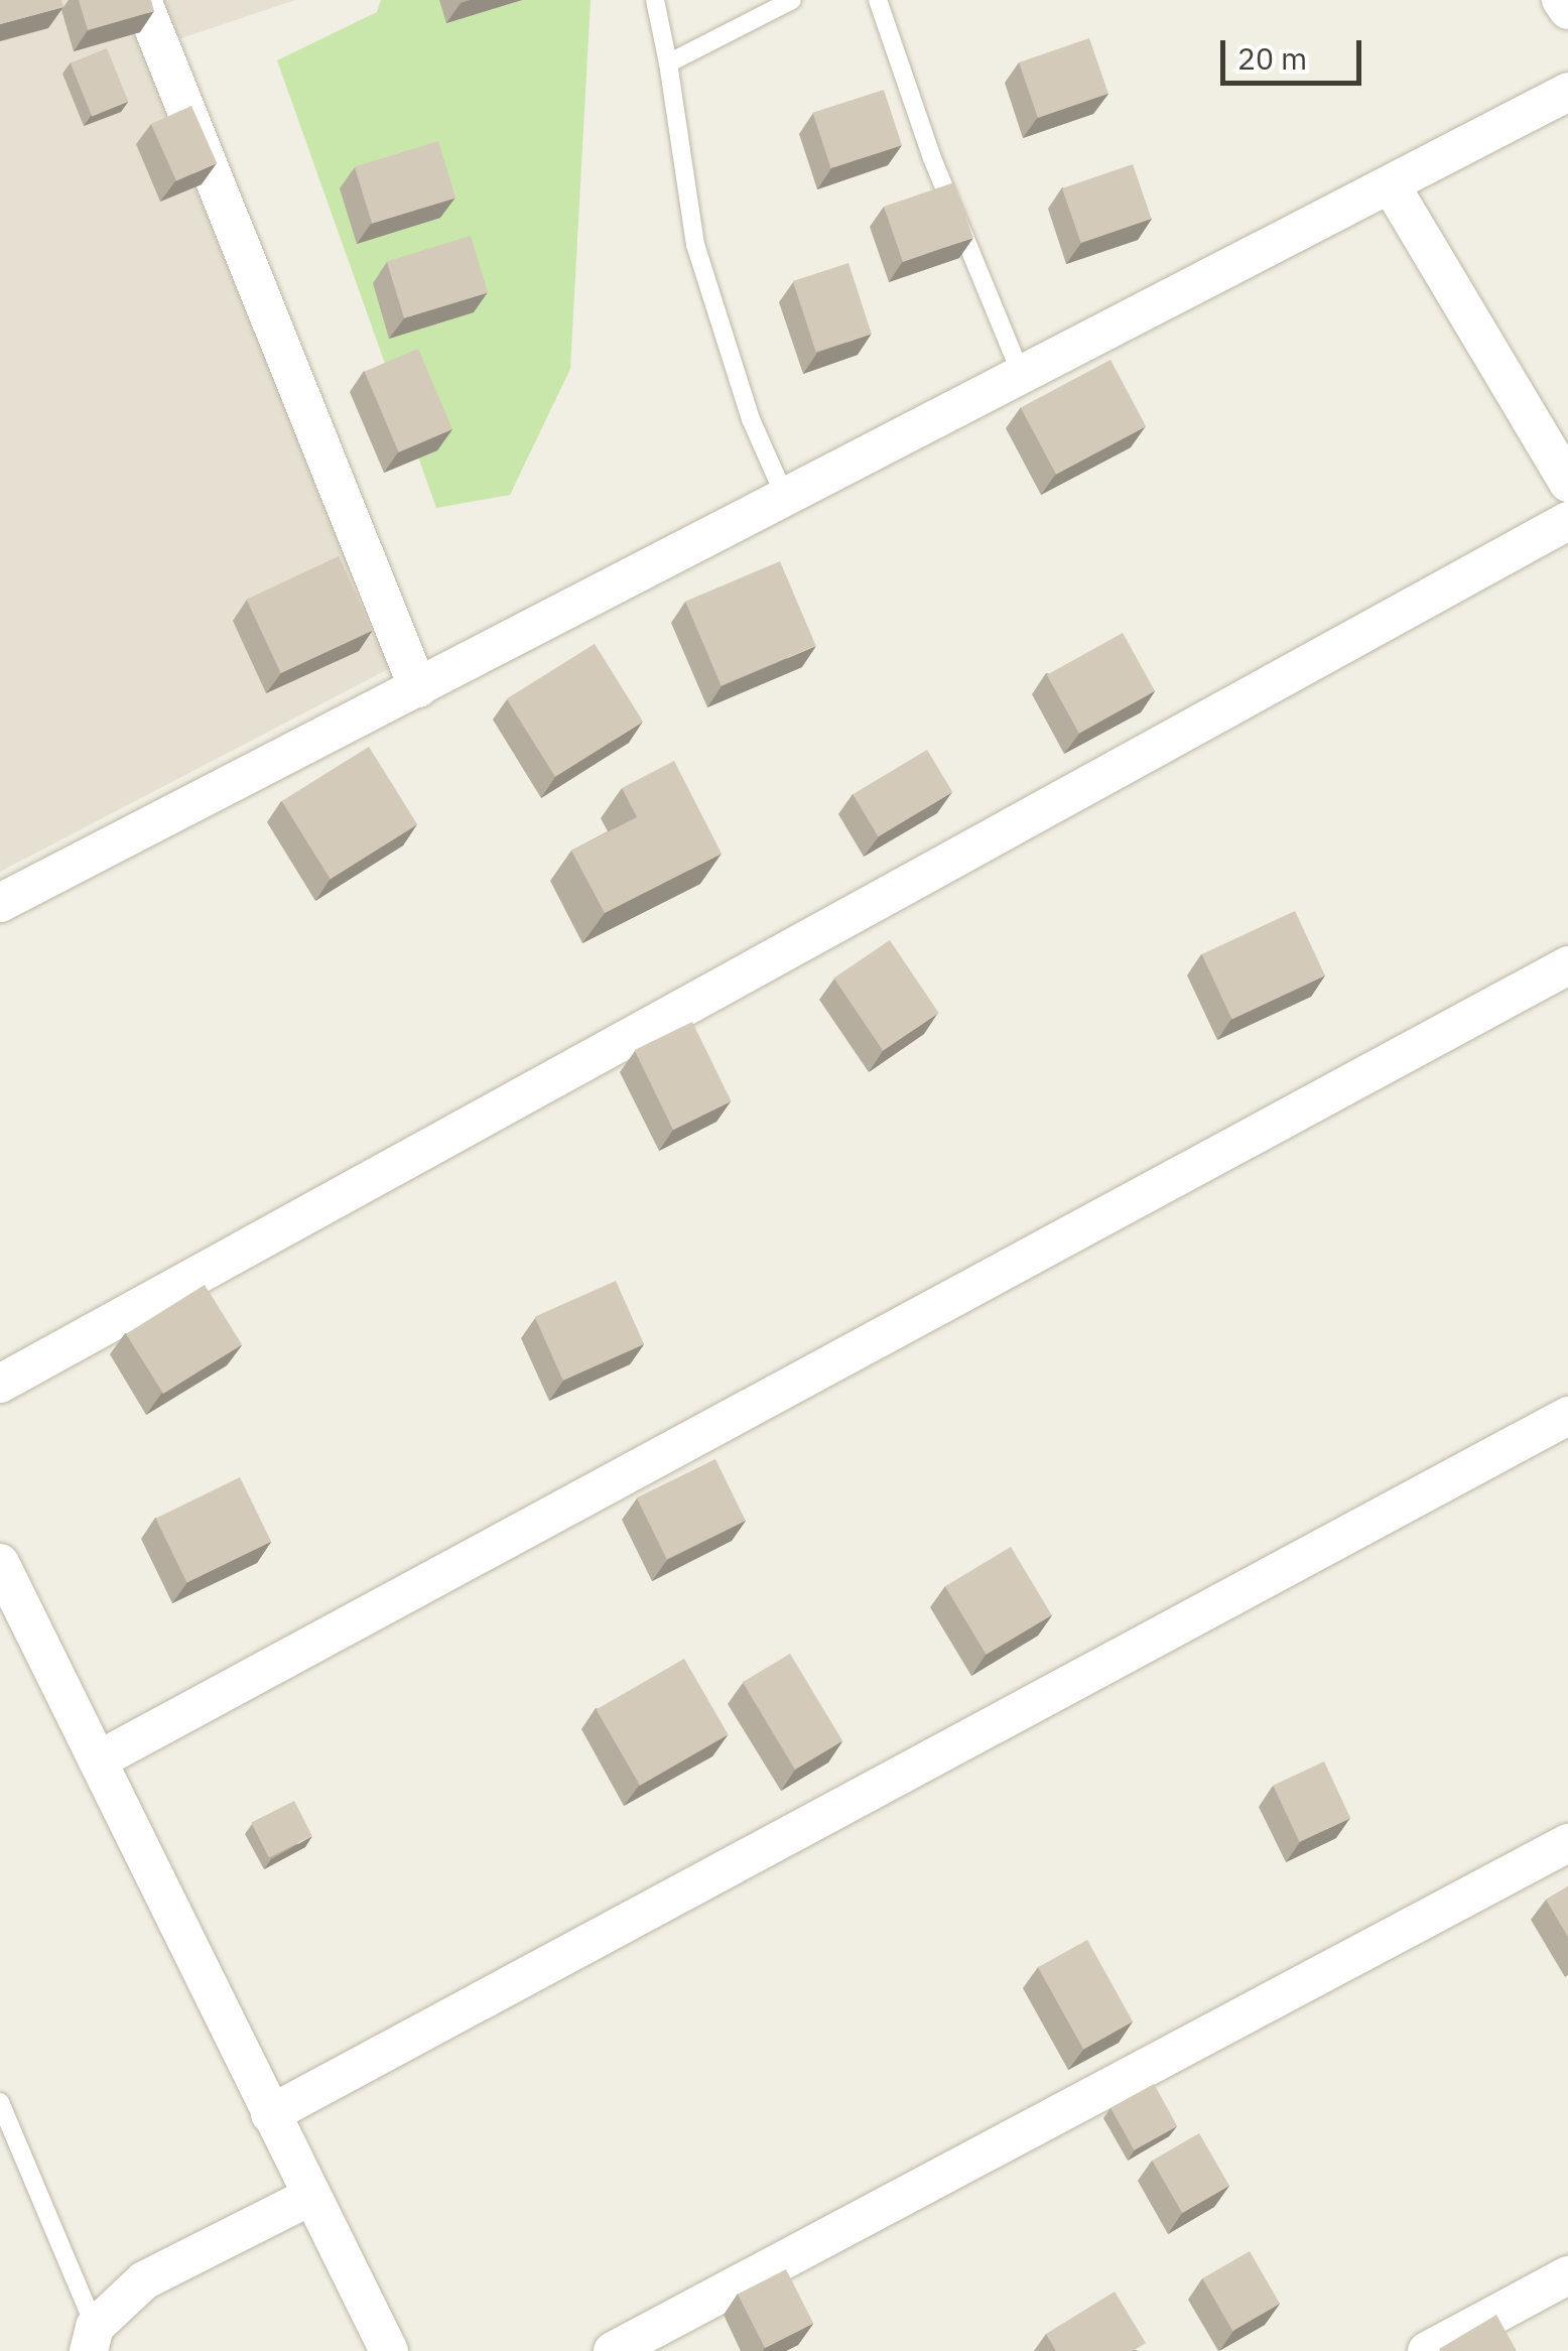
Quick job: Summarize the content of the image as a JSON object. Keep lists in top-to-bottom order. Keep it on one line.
{"scale_bar":"20 m"}
